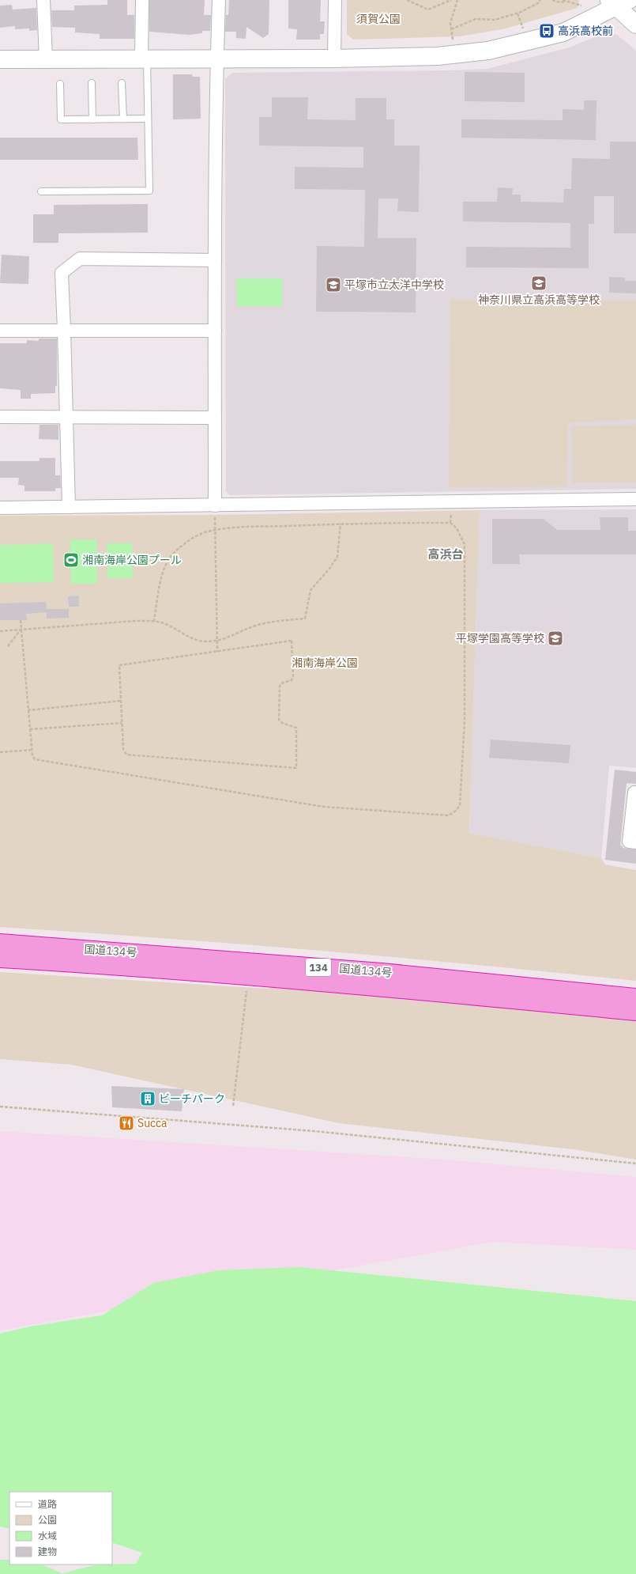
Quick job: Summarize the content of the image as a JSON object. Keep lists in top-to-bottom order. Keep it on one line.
{"streets":{"highway":["国道134号","134"]},"districts":["高浜台"],"parks":["須賀公園","湘南海岸公園"],"places":{"bus stop":["高浜高校前"],"school or university":["神奈川県立高浜高等学校","平塚市立太洋中学校","平塚学園高等学校"],"sports":["湘南海岸公園プール"],"building":["ビーチパーク"],"restaurant":["Succa"]},"legend":["道路","公園","水域","建物"]}
